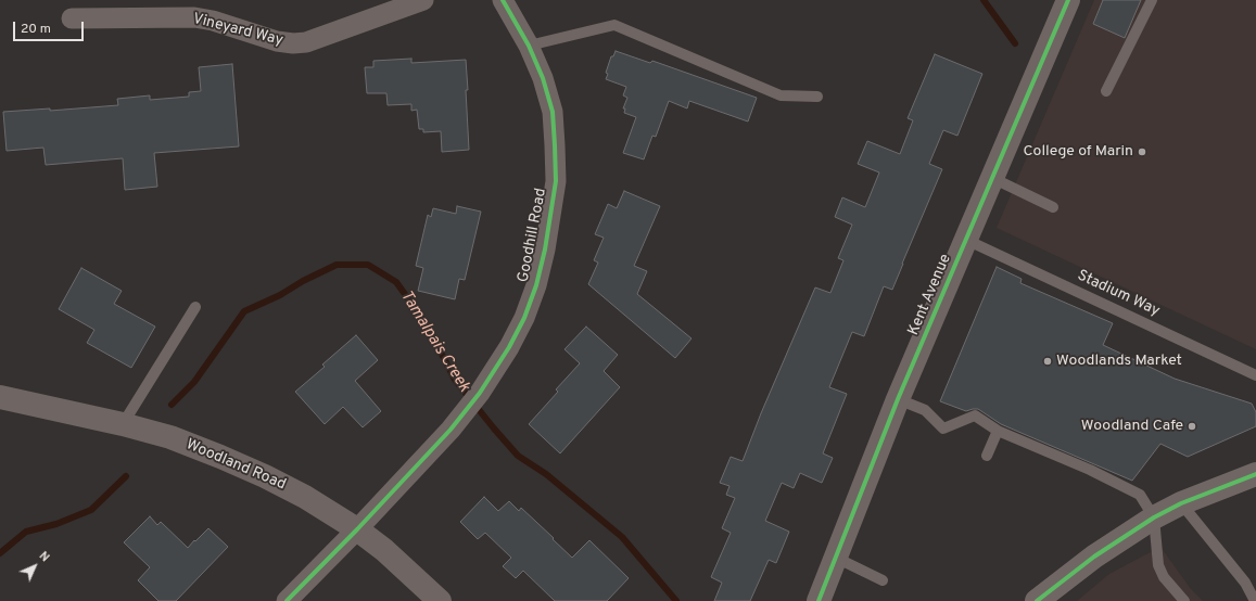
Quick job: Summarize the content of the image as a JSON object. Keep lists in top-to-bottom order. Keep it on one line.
{"streets":{"street":["Vineyard Way","Goodhill Road","Kent Avenue","Woodland Road"],"lane":["Stadium Way"]},"crossings":[["Goodhill Road","Woodland Road"],["Stadium Way","Kent Avenue"]],"water":["Tamalpais Creek"],"places":["College of Marin","Woodlands Market","Woodland Cafe"],"scale_bar":"20 m","north":"top right"}
